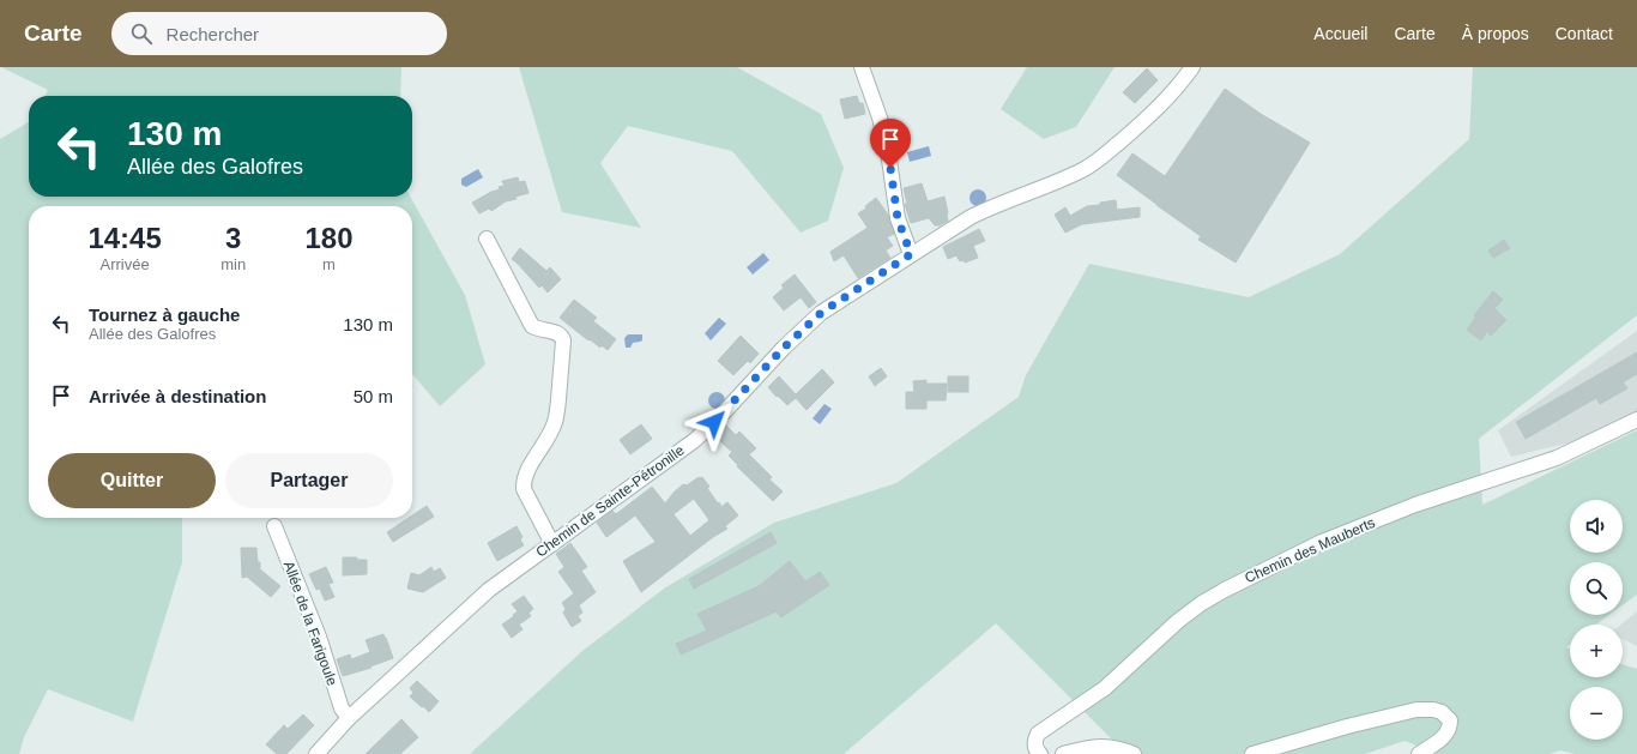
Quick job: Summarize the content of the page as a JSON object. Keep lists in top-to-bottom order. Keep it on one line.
{"streets":{"street":["Chemin de Sainte-Pétronille","Chemin des Mauberts","Allée de la Farigoule"]},"crossings":[["Chemin de Sainte-Pétronille","Allée de la Farigoule"]],"page":{"header":"Carte","search":"Rechercher","nav":["Accueil","Carte","À propos","Contact"],"turn":["130 m","Allée des Galofres"],"eta":["14:45","Arrivée","3","min","180","m"],"list":[{"name":"Tournez à gauche","note":"Allée des Galofres","value":"130 m"},{"name":"Arrivée à destination","value":"50 m"}],"buttons":["Quitter","Partager"],"map_buttons":["+","−"]}}
